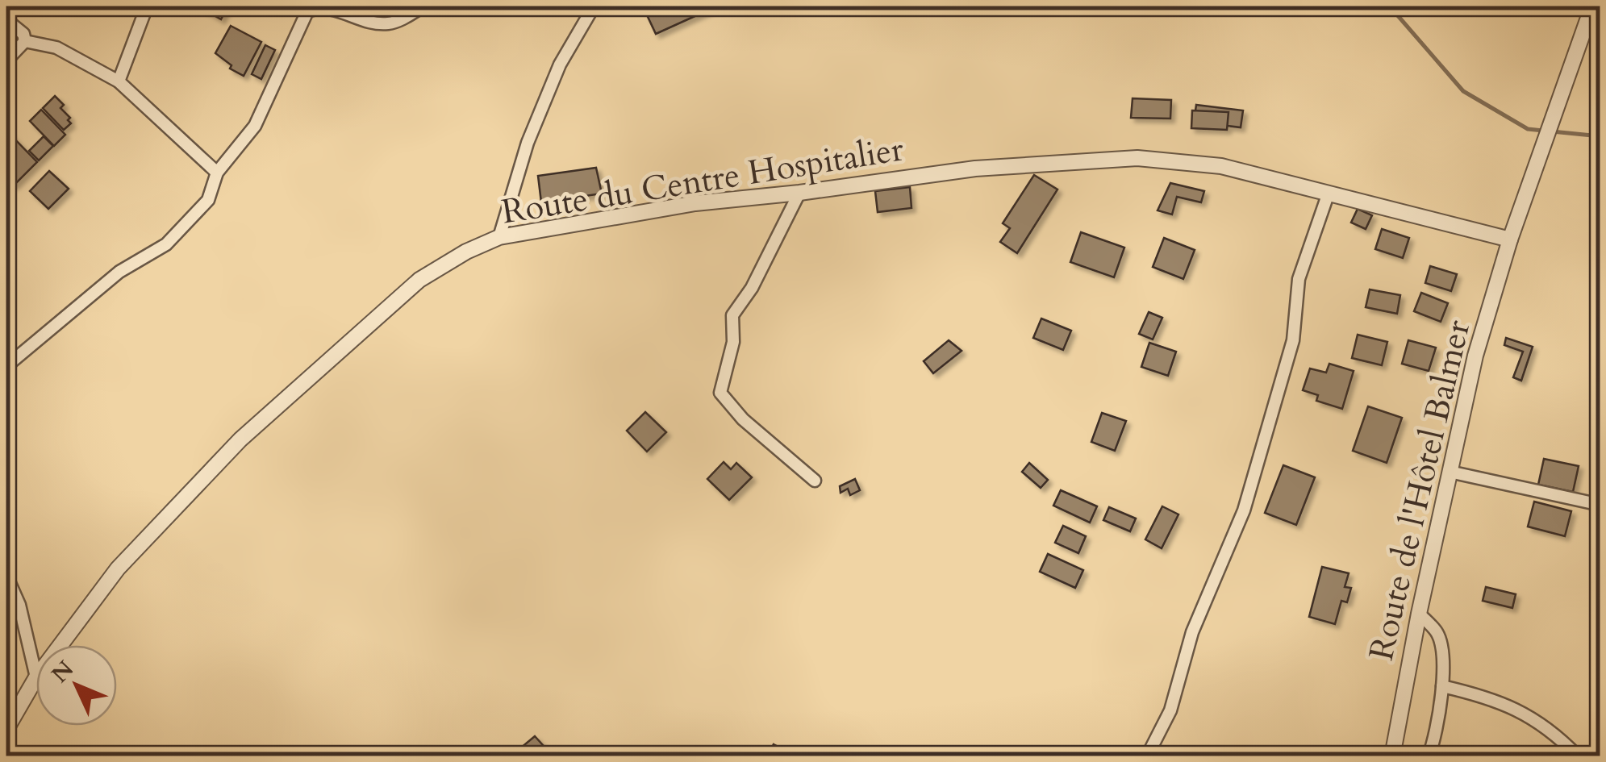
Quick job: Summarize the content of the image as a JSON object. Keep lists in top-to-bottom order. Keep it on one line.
{"streets":{"street":["Route du Centre Hospitalier","Route de l'Hôtel Balmer"]},"crossings":[["Route du Centre Hospitalier","Route de l'Hôtel Balmer"]],"north":"top left"}
